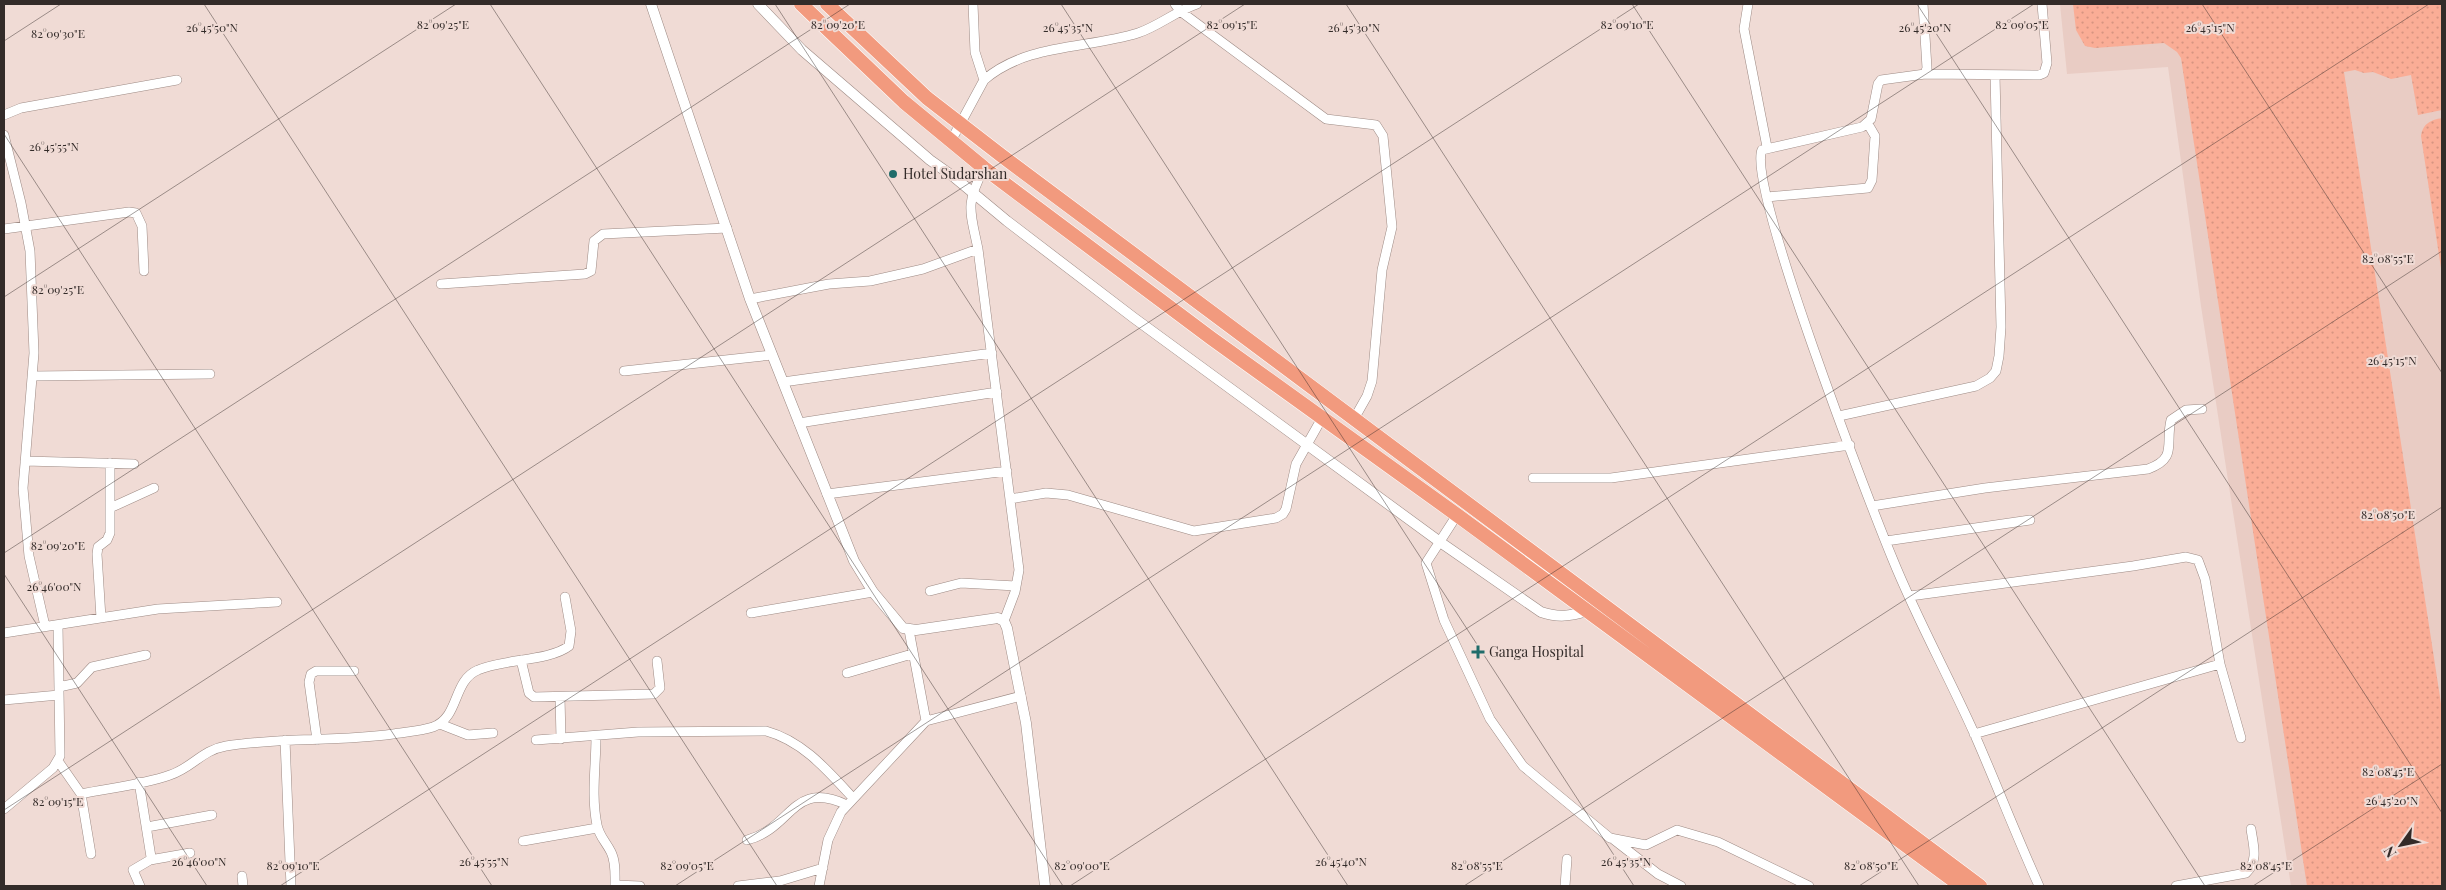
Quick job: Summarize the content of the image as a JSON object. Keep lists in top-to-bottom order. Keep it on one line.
{"places":{"other":["Hotel Sudarshan"],"health":["Ganga Hospital"]},"north":"bottom left","coordinates":["82°09'25\"E","82°09'20\"E","82°09'15\"E","82°09'10\"E","82°09'05\"E","26°45'15\"N","26°45'50\"N","26°45'35\"N","26°45'30\"N","26°45'20\"N","82°09'30\"E","26°45'55\"N","82°08'55\"E","82°08'50\"E","26°46'00\"N","82°08'45\"E","26°45'40\"N","82°09'00\"E"]}
